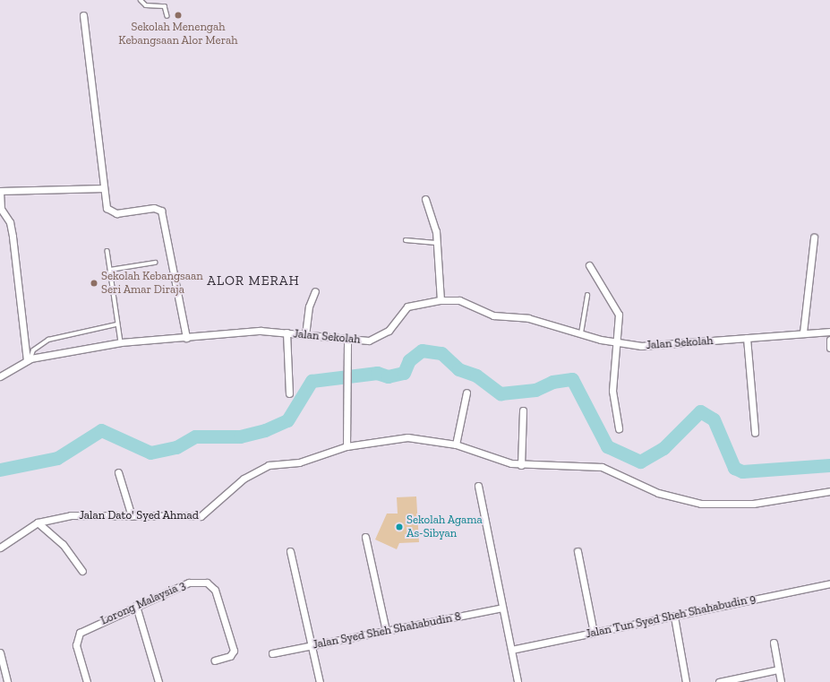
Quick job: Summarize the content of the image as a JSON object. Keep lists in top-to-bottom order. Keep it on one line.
{"streets":{"street":["Jalan Sekolah","Jalan Dato' Syed Ahmad","Lorong Malaysia 3","Jalan Tun Syed Sheh Shahabudin 9","Jalan Syed Sheh Shahabudin 8"]},"districts":["ALOR MERAH"],"places":["Sekolah Menengah Kebangsaan Alor Merah","Sekolah Kebangsaan Seri Amar Diraja","Sekolah Agama As-Sibyan"]}
